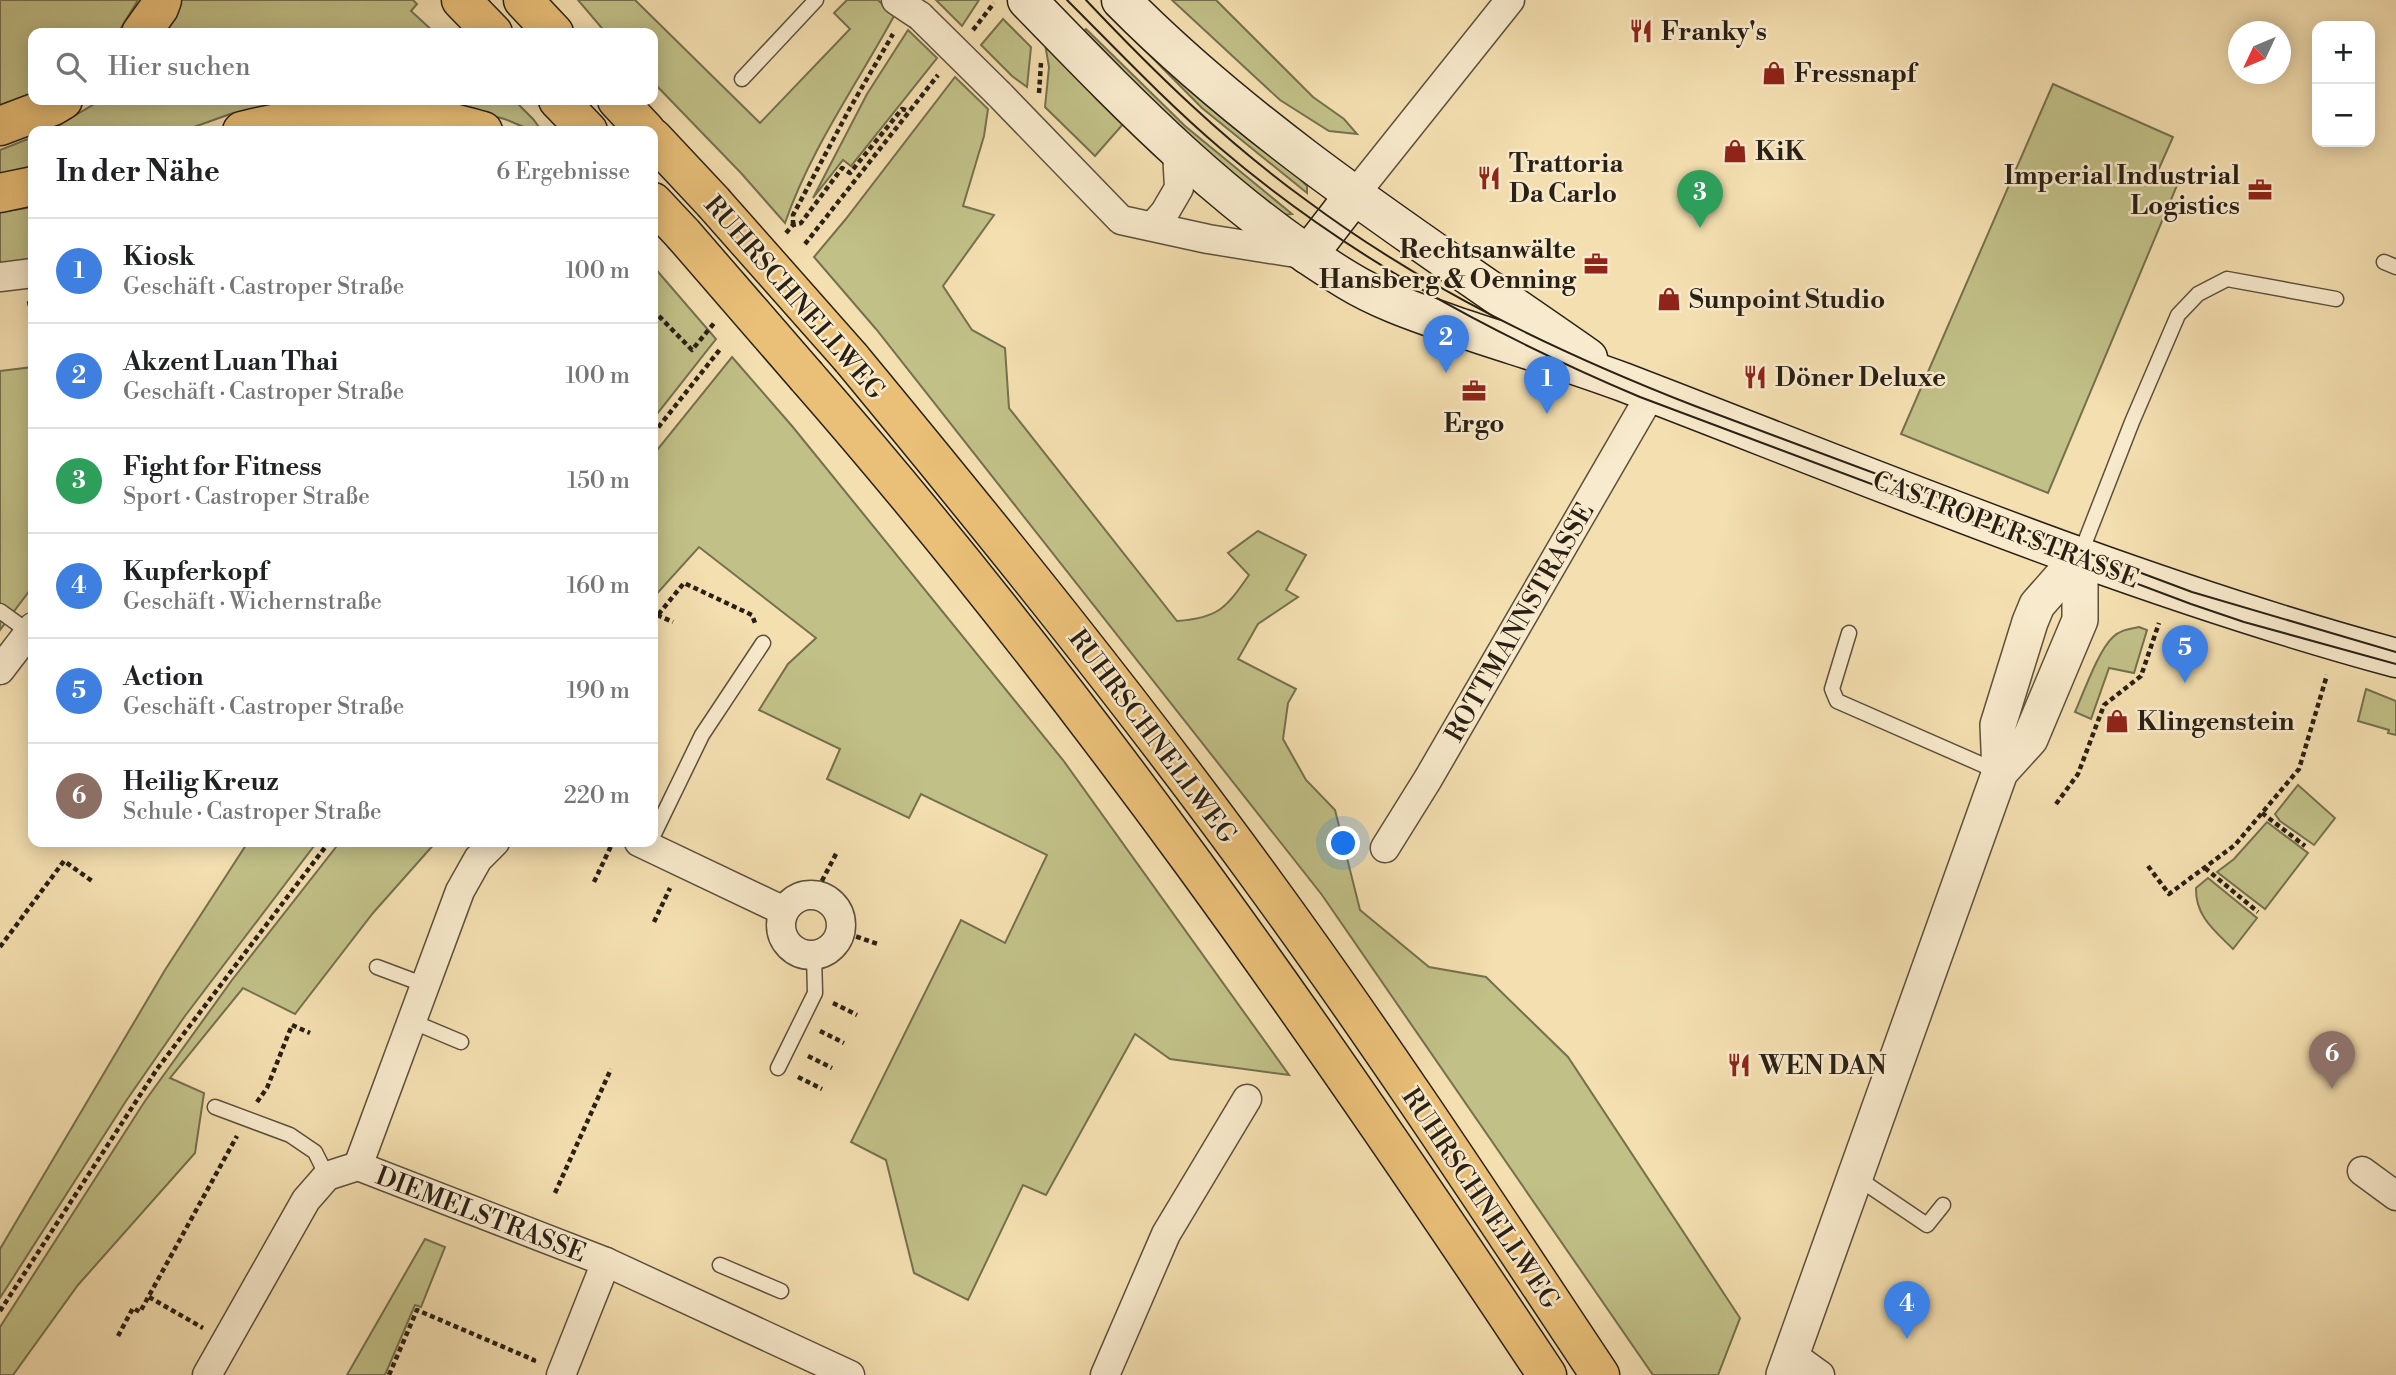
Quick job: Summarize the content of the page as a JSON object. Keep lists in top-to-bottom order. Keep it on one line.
{"streets":{"highway":["RUHRSCHNELLWEG"],"main road":["CASTROPER STRASSE"],"street":["ROTTMANNSTRASSE","DIEMELSTRASSE"]},"crossings":[["CASTROPER STRASSE","ROTTMANNSTRASSE"]],"places":{"restaurant":["Franky's","Trattoria Da Carlo","Döner Deluxe","WEN DAN"],"shop":["Fressnapf","KiK","Sunpoint Studio","Klingenstein"],"office":["Imperial Industrial Logistics","Rechtsanwälte Hansberg & Oenning","Ergo"]},"north":"bottom left","page":{"map_buttons":["+","−"],"search":"Hier suchen","heading":["In der Nähe","6 Ergebnisse"],"pins":["3","2","1","5","6","4"],"list":[{"mark":"1","name":"Kiosk","note":"Geschäft · Castroper Straße","value":"100 m"},{"mark":"2","name":"Akzent Luan Thai","note":"Geschäft · Castroper Straße","value":"100 m"},{"mark":"3","name":"Fight for Fitness","note":"Sport · Castroper Straße","value":"150 m"},{"mark":"4","name":"Kupferkopf","note":"Geschäft · Wichernstraße","value":"160 m"},{"mark":"5","name":"Action","note":"Geschäft · Castroper Straße","value":"190 m"},{"mark":"6","name":"Heilig Kreuz","note":"Schule · Castroper Straße","value":"220 m"}]}}
